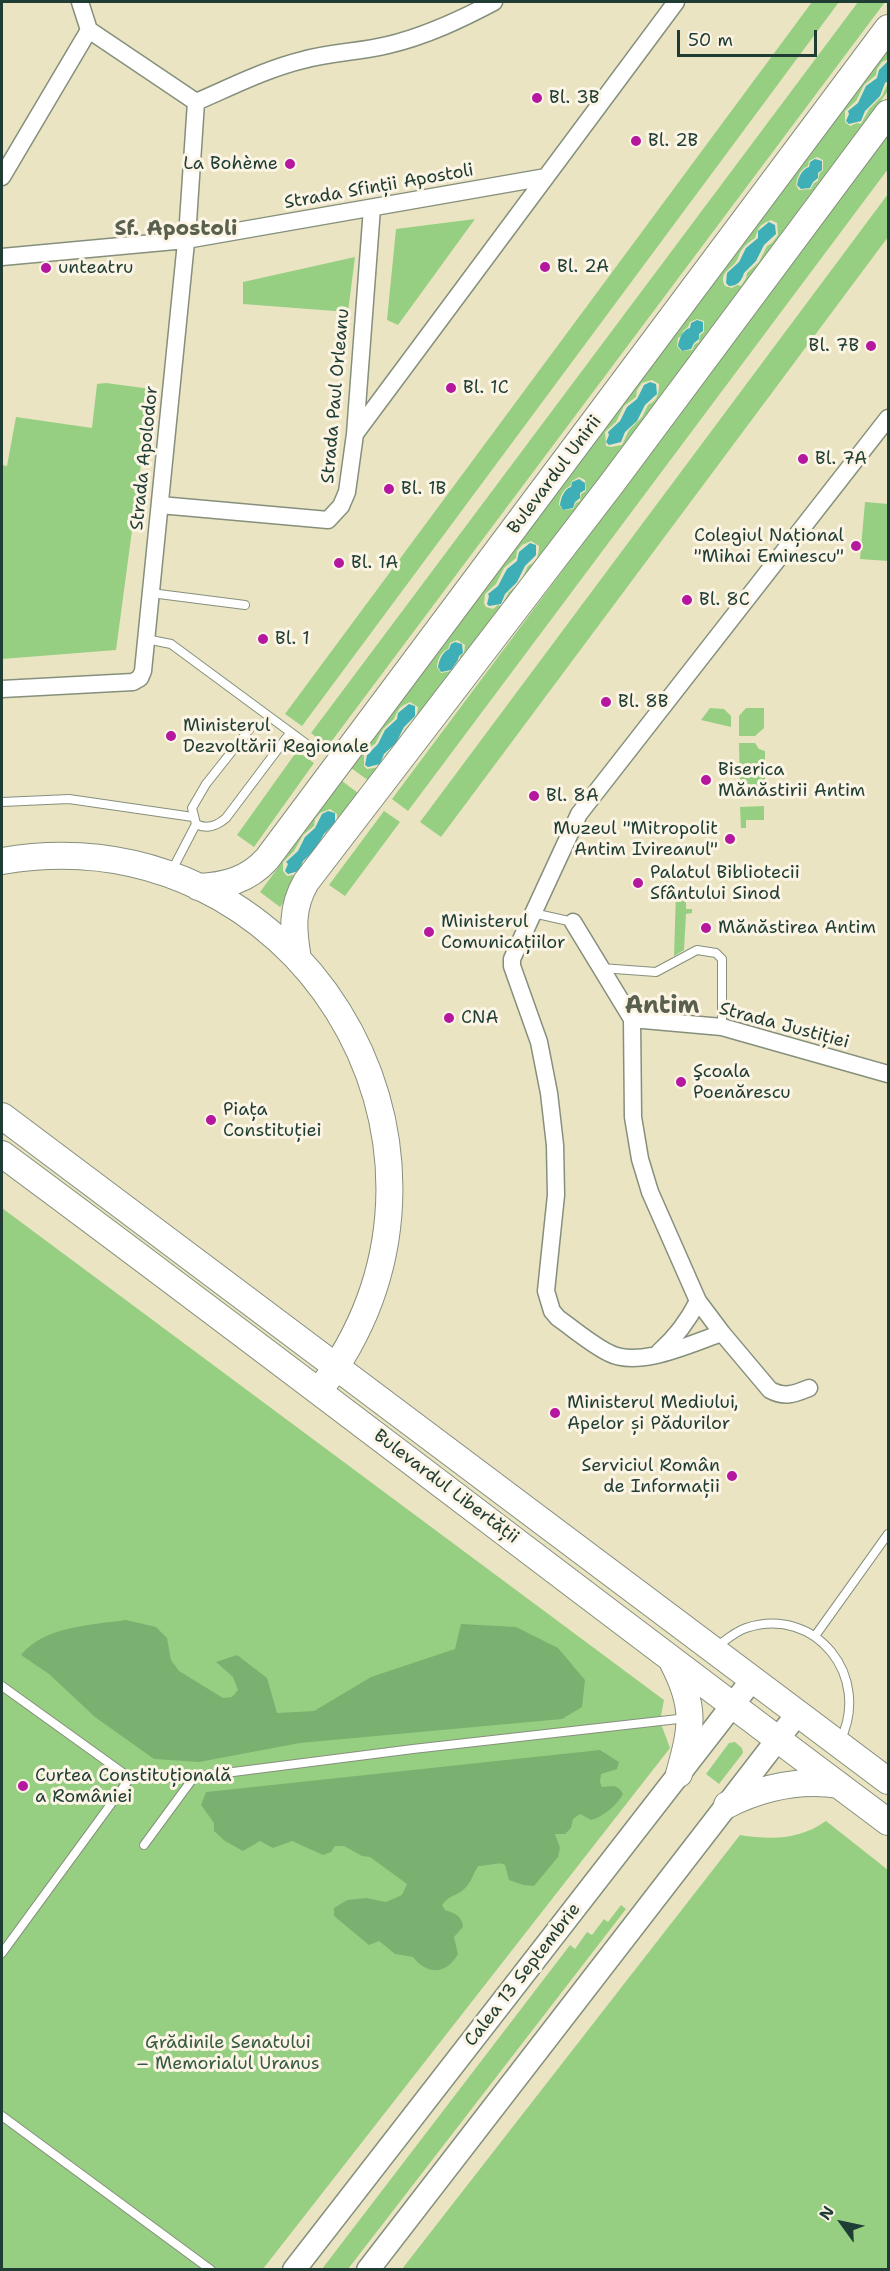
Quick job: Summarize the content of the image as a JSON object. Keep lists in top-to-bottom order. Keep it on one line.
{"streets":{"main road":["Bulevardul Unirii","Bulevardul Libertății","Calea 13 Septembrie"],"street":["Strada Sfinții Apostoli","Strada Paul Orleanu","Strada Apolodor","Strada Justiției"]},"crossings":[["Strada Sfinții Apostoli","Strada Paul Orleanu"],["Strada Sfinții Apostoli","Strada Apolodor"],["Strada Paul Orleanu","Strada Apolodor"],["Bulevardul Libertății","Calea 13 Septembrie"]],"districts":["Sf. Apostoli","Antim"],"parks":["Grădinile Senatului – Memorialul Uranus"],"places":["Bl. 3B","Bl. 2B","La Bohème","Bl. 2A","unteatru","Bl. 7B","Bl. 1C","Bl. 7A","Bl. 1B","Colegiul Național \"Mihai Eminescu\"","Bl. 1A","Bl. 8C","Bl. 1","Bl. 8B","Ministerul Dezvoltării Regionale","Biserica Mănăstirii Antim","Bl. 8A","Muzeul \"Mitropolit Antim Ivireanul\"","Palatul Bibliotecii Sfântului Sinod","Mănăstirea Antim","Ministerul Comunicațiilor","CNA","Şcoala Poenărescu","Piața Constituției","Ministerul Mediului, Apelor și Pădurilor","Serviciul Român de Informații","Curtea Constituțională a României"],"scale_bar":"50 m","north":"top left"}
